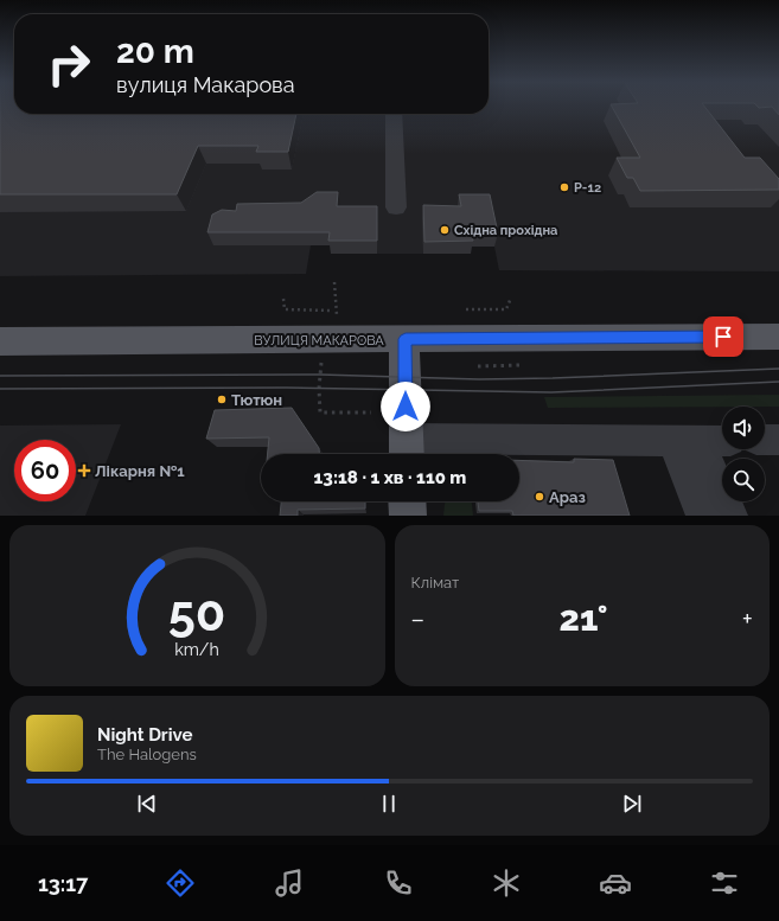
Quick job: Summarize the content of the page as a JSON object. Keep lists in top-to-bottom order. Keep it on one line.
{"streets":{"main road":["ВУЛИЦЯ МАКАРОВА"]},"places":{"other":["Р-12","Східна прохідна","Тютюн","Араз"],"health":["Лікарня №1"]},"page":{"turn":["20 m","вулиця Макарова"],"limit":"60","trip":"13:18 · 1 хв · 110 m","tile":"Клімат","heat":["−","21°","+"],"song":["Night Drive","The Halogens"],"tabs":"13:17","gauge":["50","km/h"]}}
